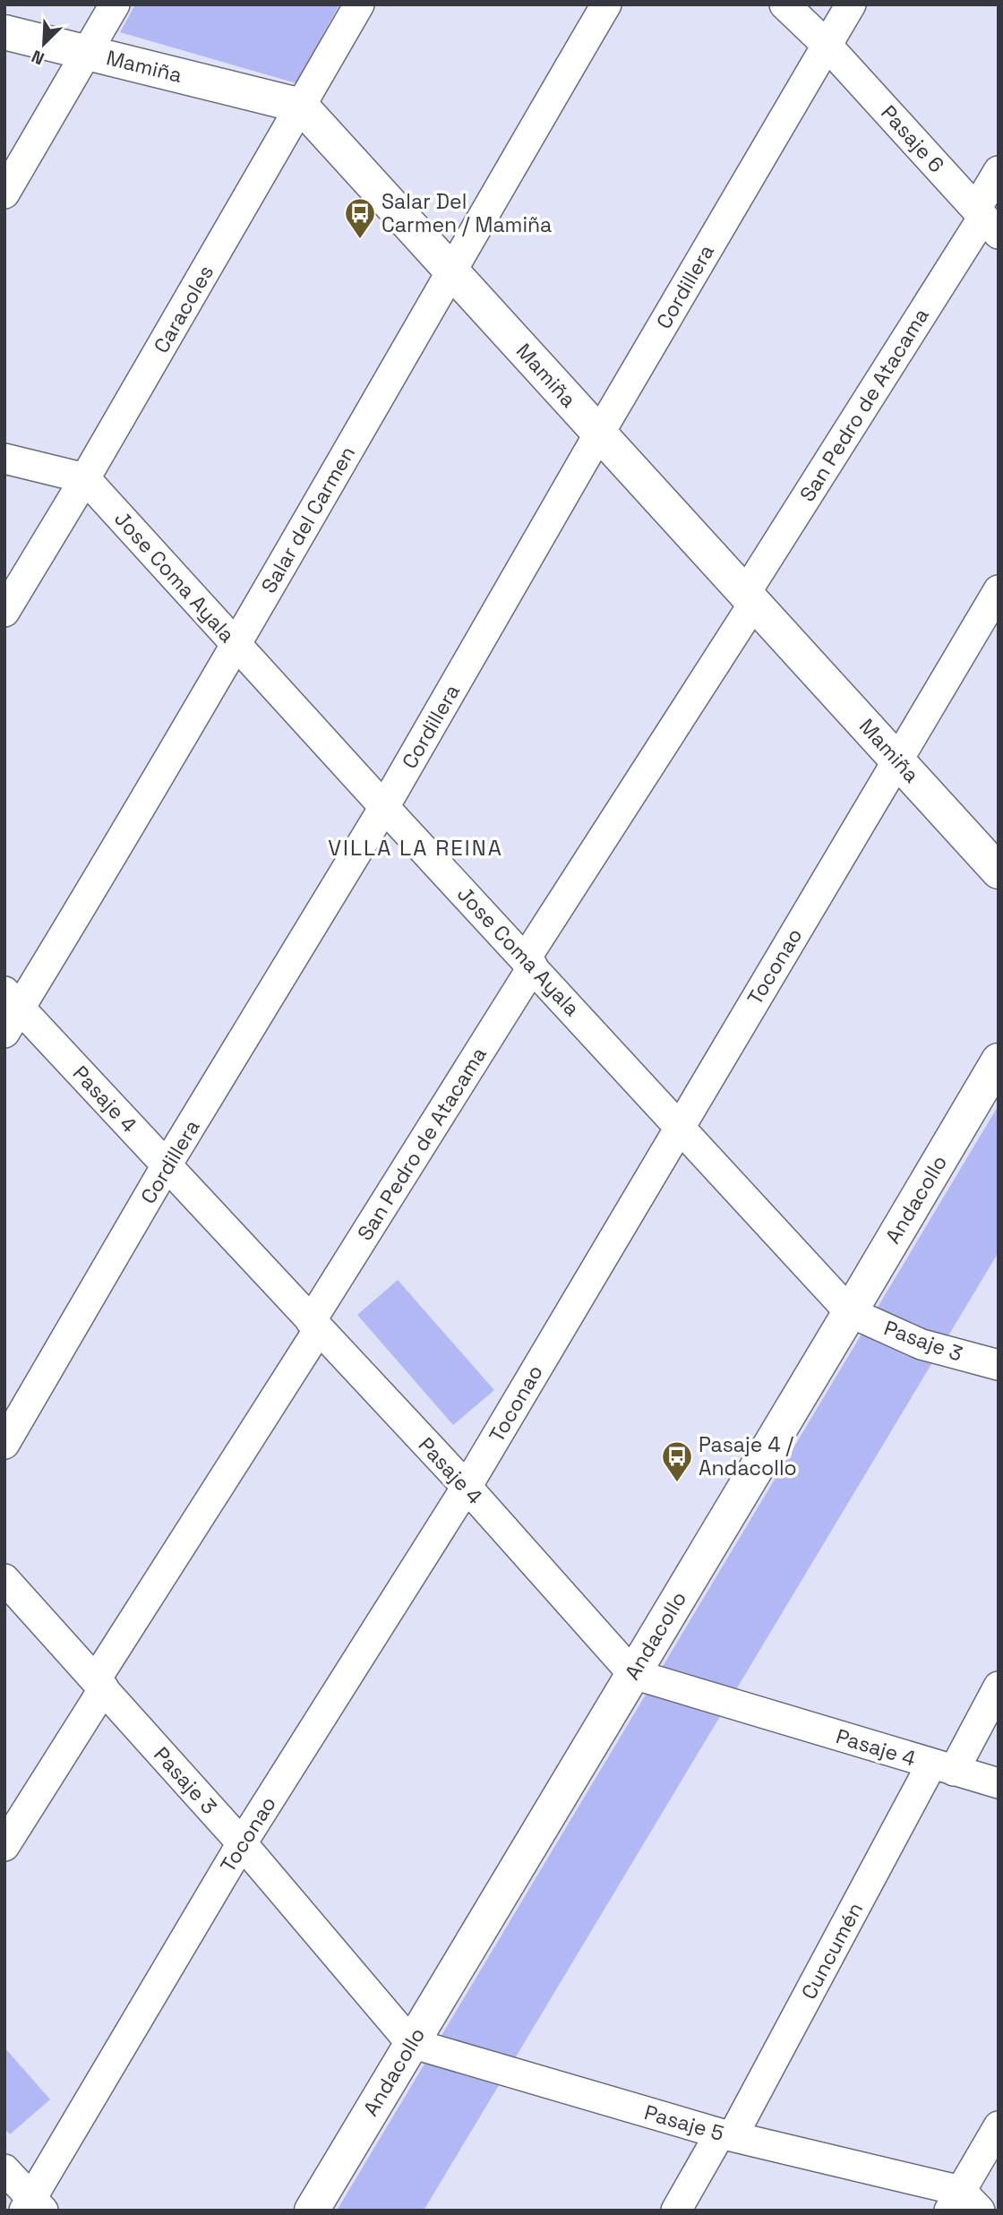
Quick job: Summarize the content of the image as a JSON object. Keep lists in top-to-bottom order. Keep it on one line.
{"streets":{"street":["Mamiña","Pasaje 6","Cordillera","Caracoles","San Pedro de Atacama","Salar del Carmen","Jose Coma Ayala","Toconao","Pasaje 4","Andacollo","Pasaje 3","Cuncumén","Pasaje 5"]},"crossings":[["Mamiña","Cordillera"],["Mamiña","Caracoles"],["Mamiña","San Pedro de Atacama"],["Mamiña","Salar del Carmen"],["Mamiña","Toconao"],["Pasaje 6","Cordillera"],["Pasaje 6","San Pedro de Atacama"],["Cordillera","Jose Coma Ayala"],["Cordillera","Pasaje 4"],["Caracoles","Jose Coma Ayala"],["San Pedro de Atacama","Jose Coma Ayala"],["San Pedro de Atacama","Pasaje 4"],["San Pedro de Atacama","Pasaje 3"],["Salar del Carmen","Jose Coma Ayala"],["Salar del Carmen","Pasaje 4"],["Jose Coma Ayala","Toconao"],["Jose Coma Ayala","Andacollo"],["Jose Coma Ayala","Pasaje 3"],["Toconao","Pasaje 4"],["Toconao","Pasaje 3"],["Pasaje 4","Andacollo"],["Pasaje 4","Cuncumén"],["Andacollo","Pasaje 3"],["Andacollo","Pasaje 5"],["Pasaje 3","Pasaje 5"],["Cuncumén","Pasaje 5"]],"districts":["VILLA LA REINA"],"places":{"bus stop":["Salar Del Carmen / Mamiña","Pasaje 4 / Andacollo"]},"north":"bottom left"}
